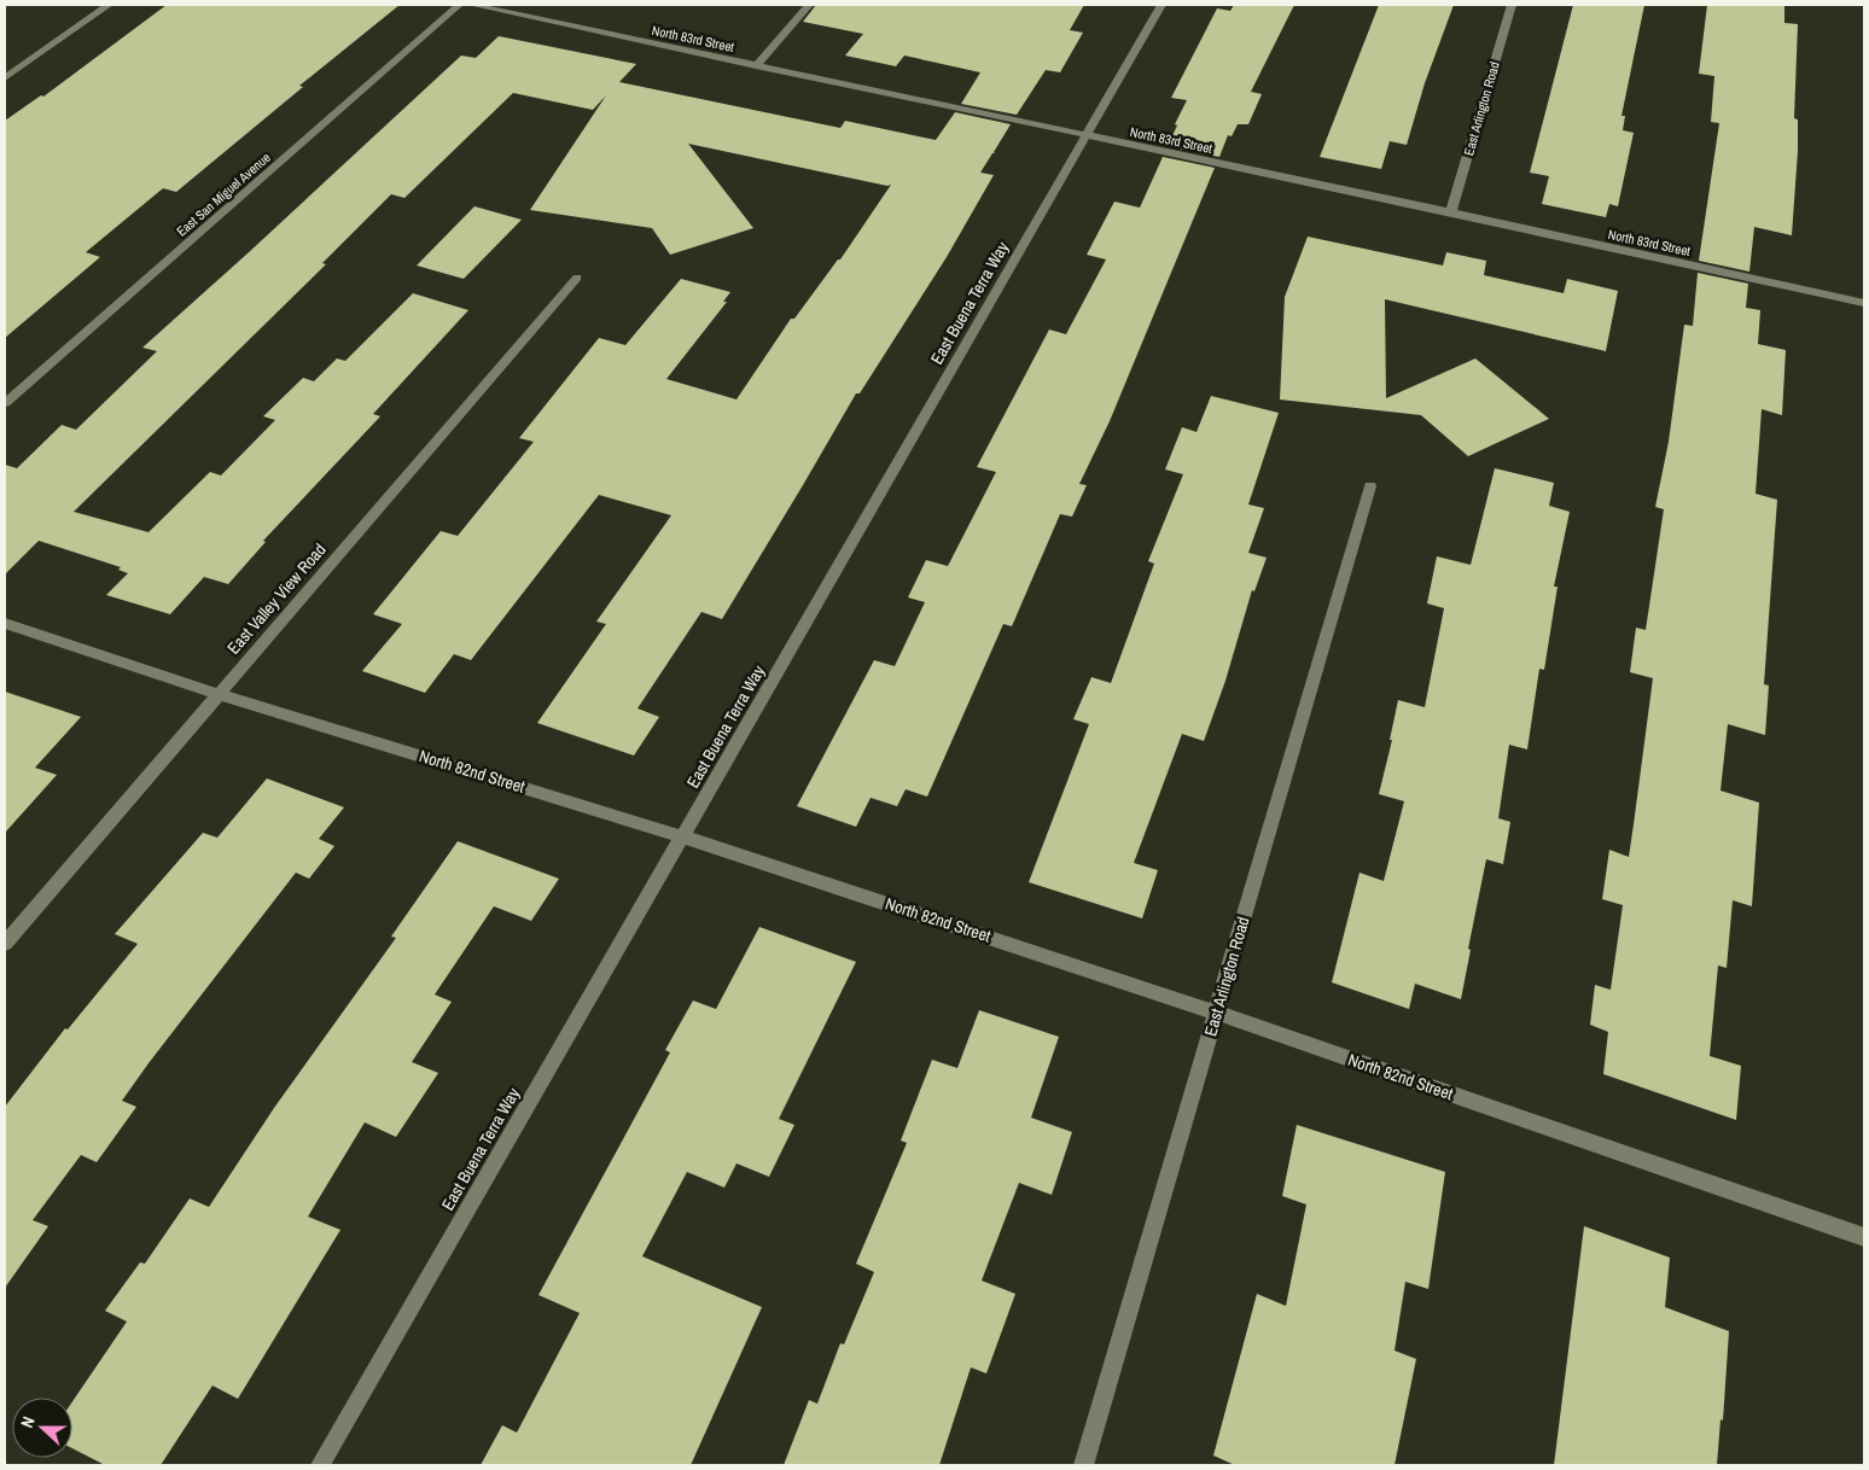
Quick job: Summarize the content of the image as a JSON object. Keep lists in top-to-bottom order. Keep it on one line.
{"streets":{"street":["North 83rd Street","East Arlington Road","East San Miguel Avenue","East Buena Terra Way","East Valley View Road","North 82nd Street"]},"crossings":[["North 83rd Street","East Arlington Road"],["North 83rd Street","East Buena Terra Way"],["East Arlington Road","North 82nd Street"],["East Buena Terra Way","North 82nd Street"],["East Valley View Road","North 82nd Street"]],"north":"left"}
